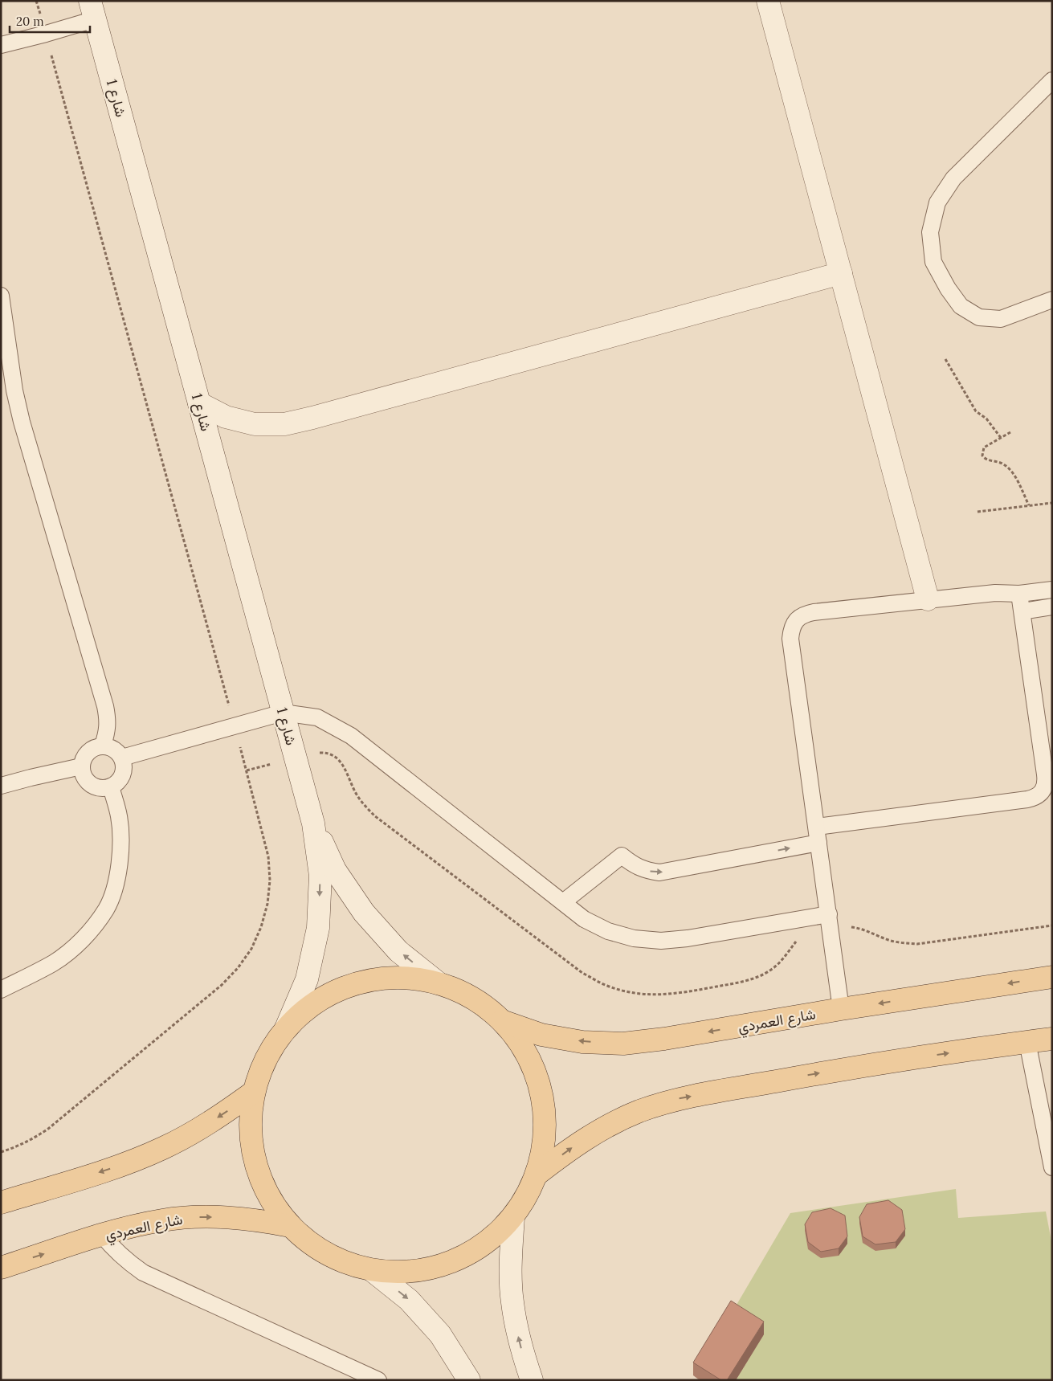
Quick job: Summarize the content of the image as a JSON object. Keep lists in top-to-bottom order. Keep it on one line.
{"streets":{"main road":["شارع العمردي"],"street":["شارع 1"]},"scale_bar":"20 m"}
